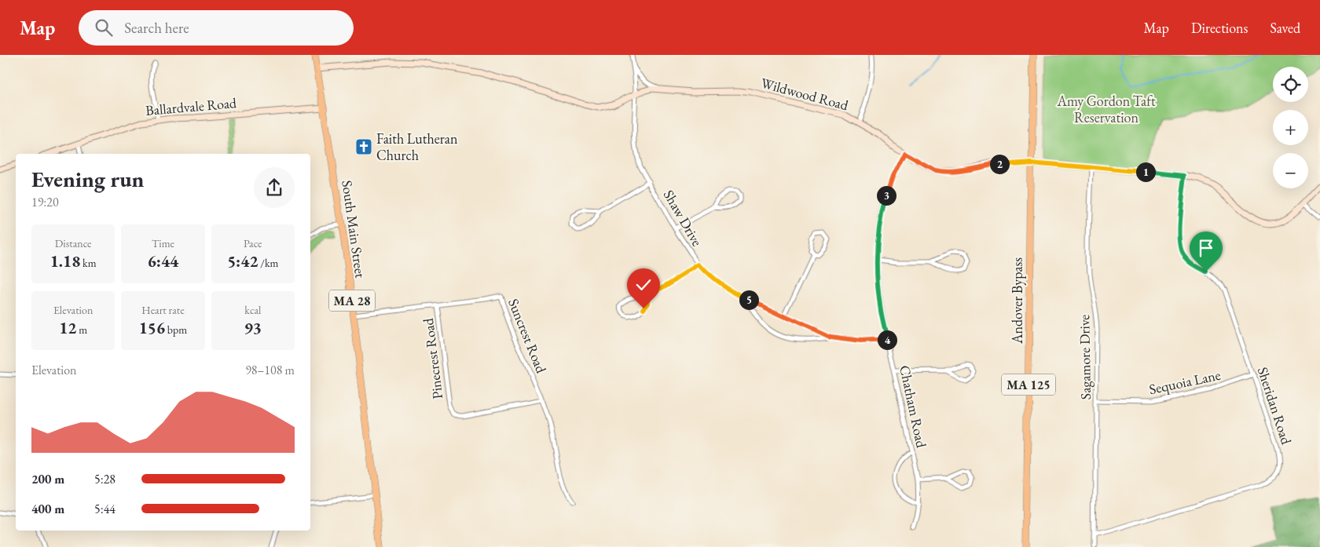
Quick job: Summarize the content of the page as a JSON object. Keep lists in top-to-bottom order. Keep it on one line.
{"streets":{"main road":["South Main Street","MA 28","Andover Bypass","MA 125"],"street":["Wildwood Road","Ballardvale Road","Shaw Drive","Suncrest Road","Sagamore Drive","Pinecrest Road","Sequoia Lane","Sheridan Road","Chatham Road"]},"crossings":[["Wildwood Road","Shaw Drive"],["Wildwood Road","South Main Street"],["Wildwood Road","Andover Bypass"],["Wildwood Road","Sagamore Drive"],["Wildwood Road","Sheridan Road"],["Wildwood Road","Chatham Road"],["Ballardvale Road","South Main Street"],["Shaw Drive","Chatham Road"],["South Main Street","Suncrest Road"],["Suncrest Road","Pinecrest Road"],["Sagamore Drive","Sequoia Lane"],["Sagamore Drive","Sheridan Road"],["Sequoia Lane","Sheridan Road"]],"parks":["Amy Gordon Taft Reservation"],"places":{"church":["Faith Lutheran Church"]},"page":{"header":"Map","search":"Search here","nav":["Map","Directions","Saved"],"map_buttons":["+","−"],"heading":["Evening run","19:20"],"pins":["2","1","3","5","4"],"stats":[["Distance","1.18 km"],["Time","6:44"],["Pace","5:42 /km"],["Elevation","12 m"],["Heart rate","156 bpm"],["kcal","93"]],"chart":["Elevation","98–108 m"],"list":[{"name":"200 m","note":"5:28"},{"name":"400 m","note":"5:44"}]}}
